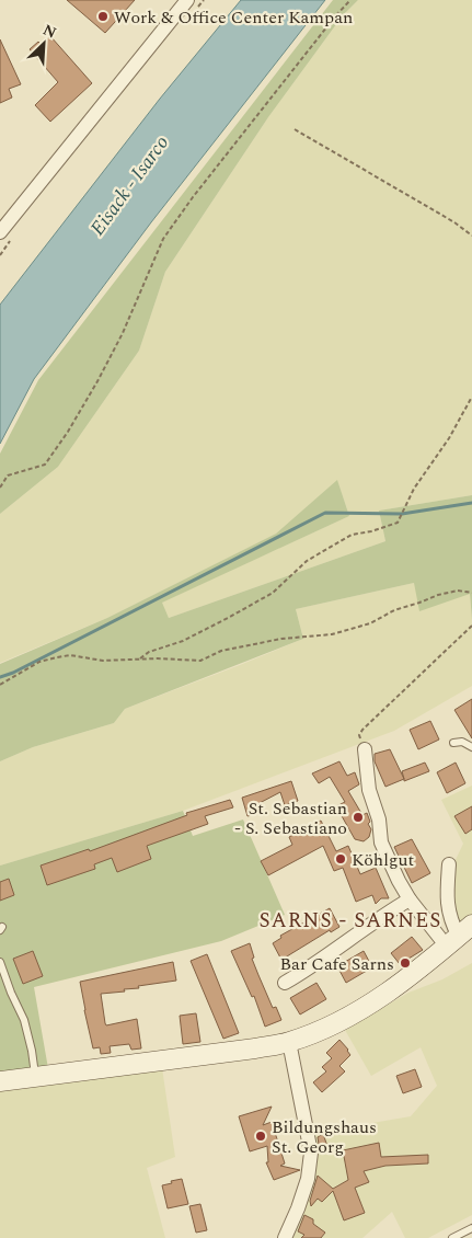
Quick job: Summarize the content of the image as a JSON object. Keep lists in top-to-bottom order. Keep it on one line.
{"districts":["SARNS - SARNES"],"water":["Eisack - Isarco"],"places":["Work & Office Center Kampan","St. Sebastian - S. Sebastiano","Köhlgut","Bar Cafe Sarns","Bildungshaus St. Georg"],"north":"top right"}
